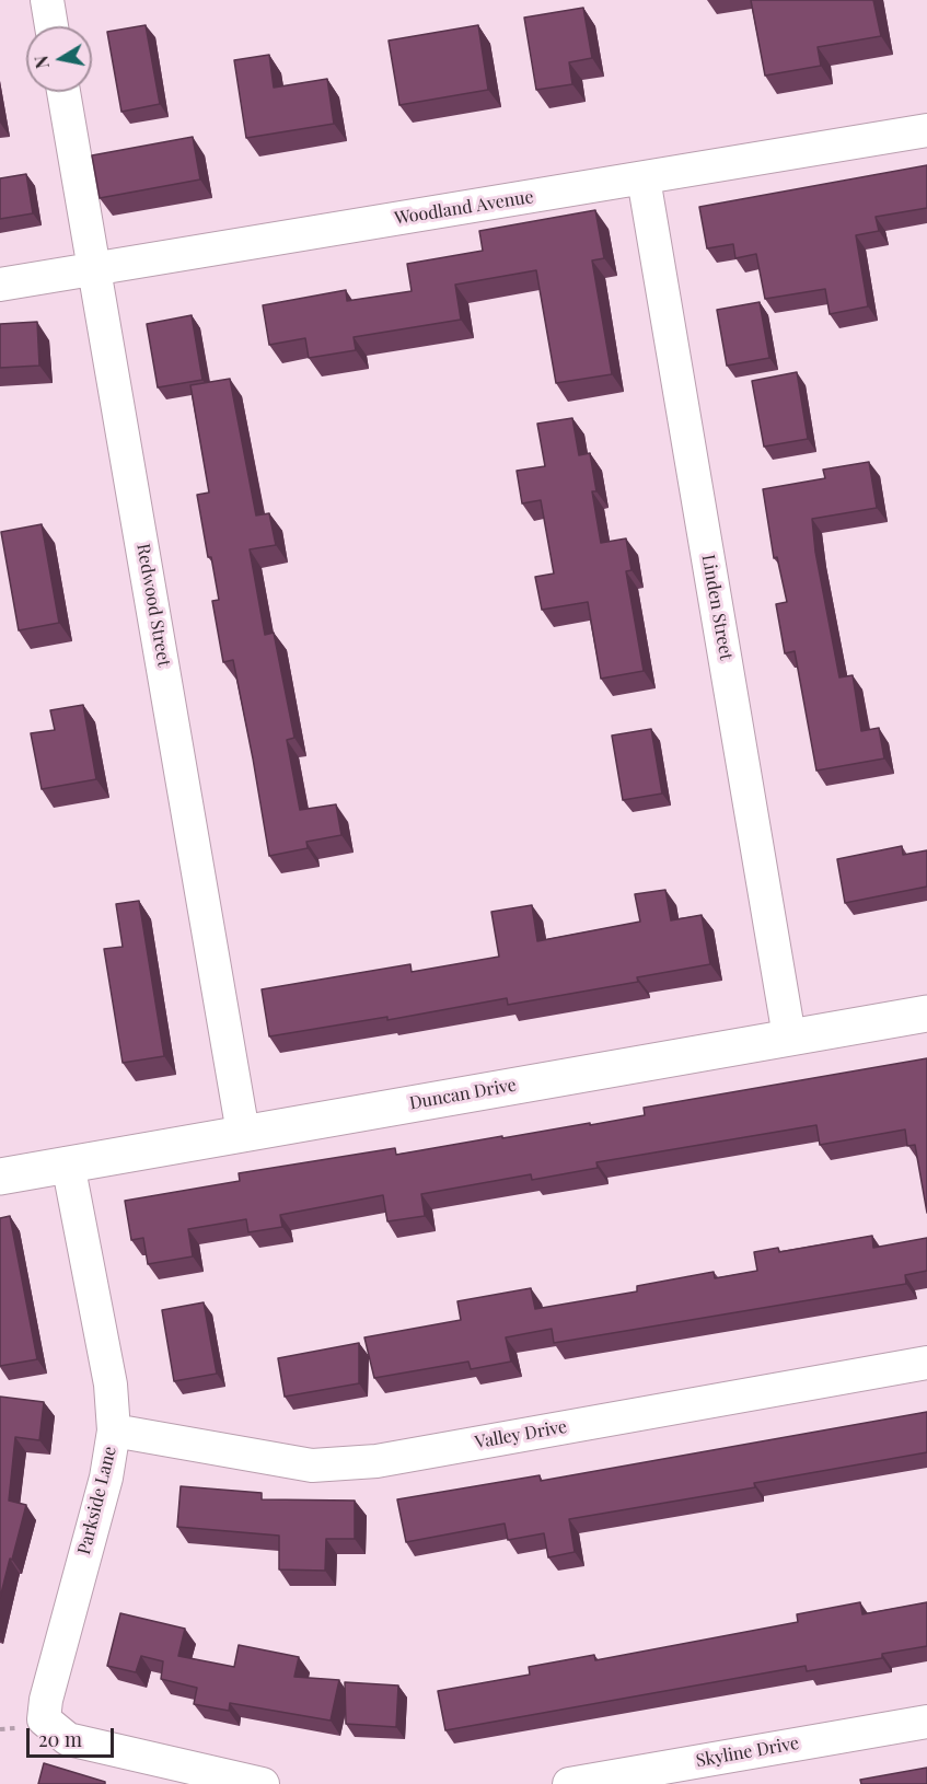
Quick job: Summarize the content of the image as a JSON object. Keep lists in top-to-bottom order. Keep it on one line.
{"streets":{"street":["Woodland Avenue","Redwood Street","Linden Street","Duncan Drive","Valley Drive","Parkside Lane","Skyline Drive"]},"crossings":[["Woodland Avenue","Redwood Street"],["Woodland Avenue","Linden Street"],["Redwood Street","Duncan Drive"],["Linden Street","Duncan Drive"],["Duncan Drive","Parkside Lane"],["Valley Drive","Parkside Lane"]],"scale_bar":"20 m","north":"left"}
